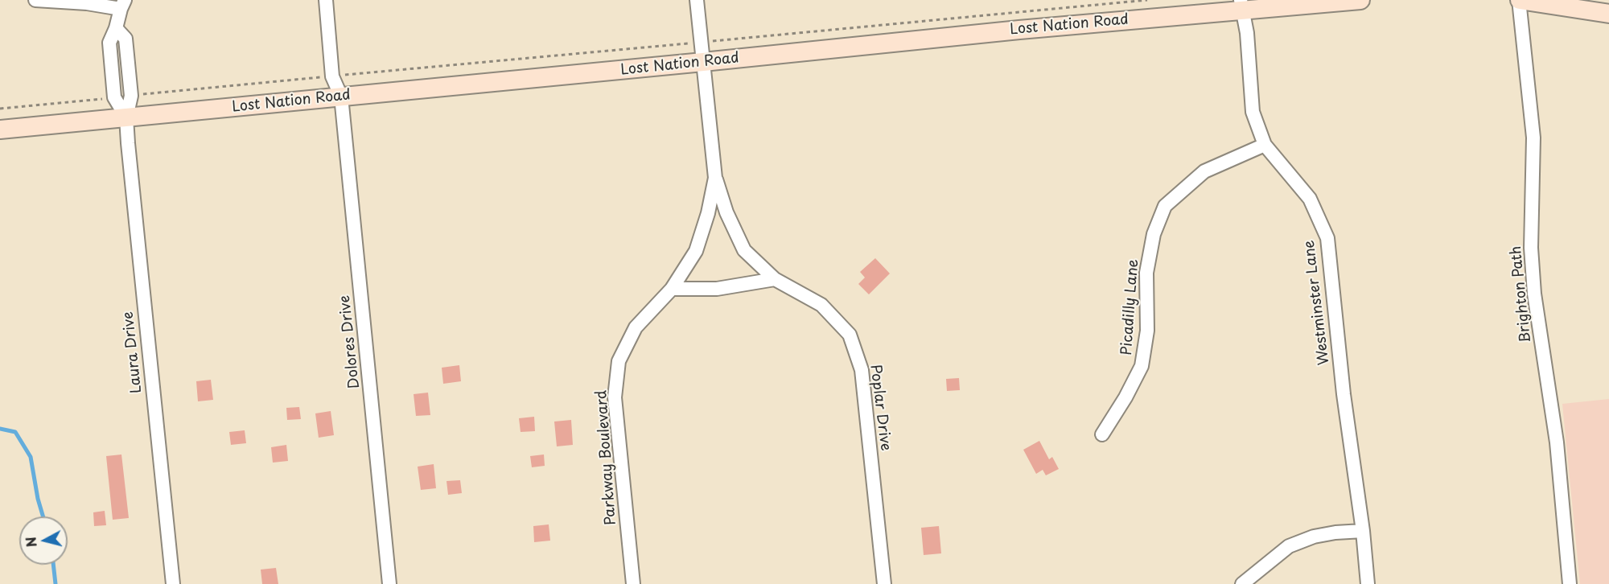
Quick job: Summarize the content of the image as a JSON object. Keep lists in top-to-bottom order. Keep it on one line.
{"streets":{"street":["Lost Nation Road","Brighton Path","Westminster Lane","Picadilly Lane","Dolores Drive","Laura Drive","Poplar Drive","Parkway Boulevard"]},"crossings":[["Lost Nation Road","Westminster Lane"],["Lost Nation Road","Dolores Drive"],["Lost Nation Road","Laura Drive"],["Lost Nation Road","Parkway Boulevard"],["Westminster Lane","Picadilly Lane"],["Poplar Drive","Parkway Boulevard"]],"north":"left"}
